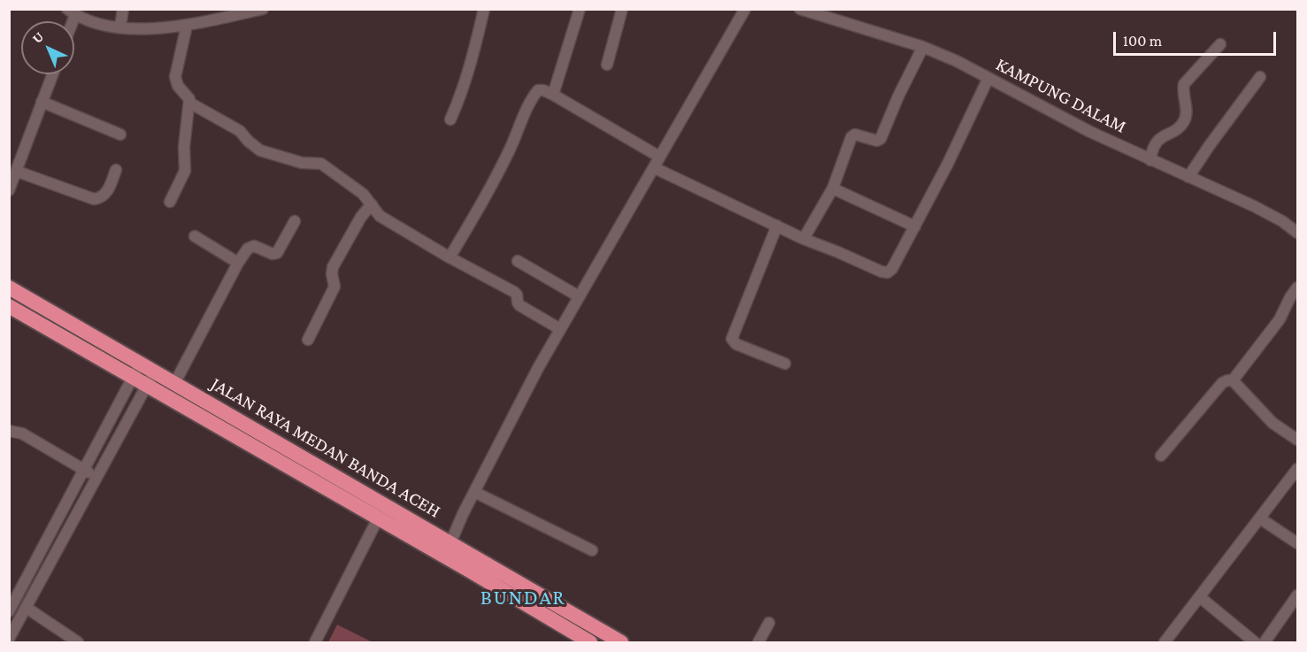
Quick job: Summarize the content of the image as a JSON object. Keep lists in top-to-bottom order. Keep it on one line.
{"streets":{"highway":["JALAN RAYA MEDAN BANDA ACEH"],"street":["KAMPUNG DALAM"]},"districts":["BUNDAR"],"scale_bar":"100 m","north":"top left"}
